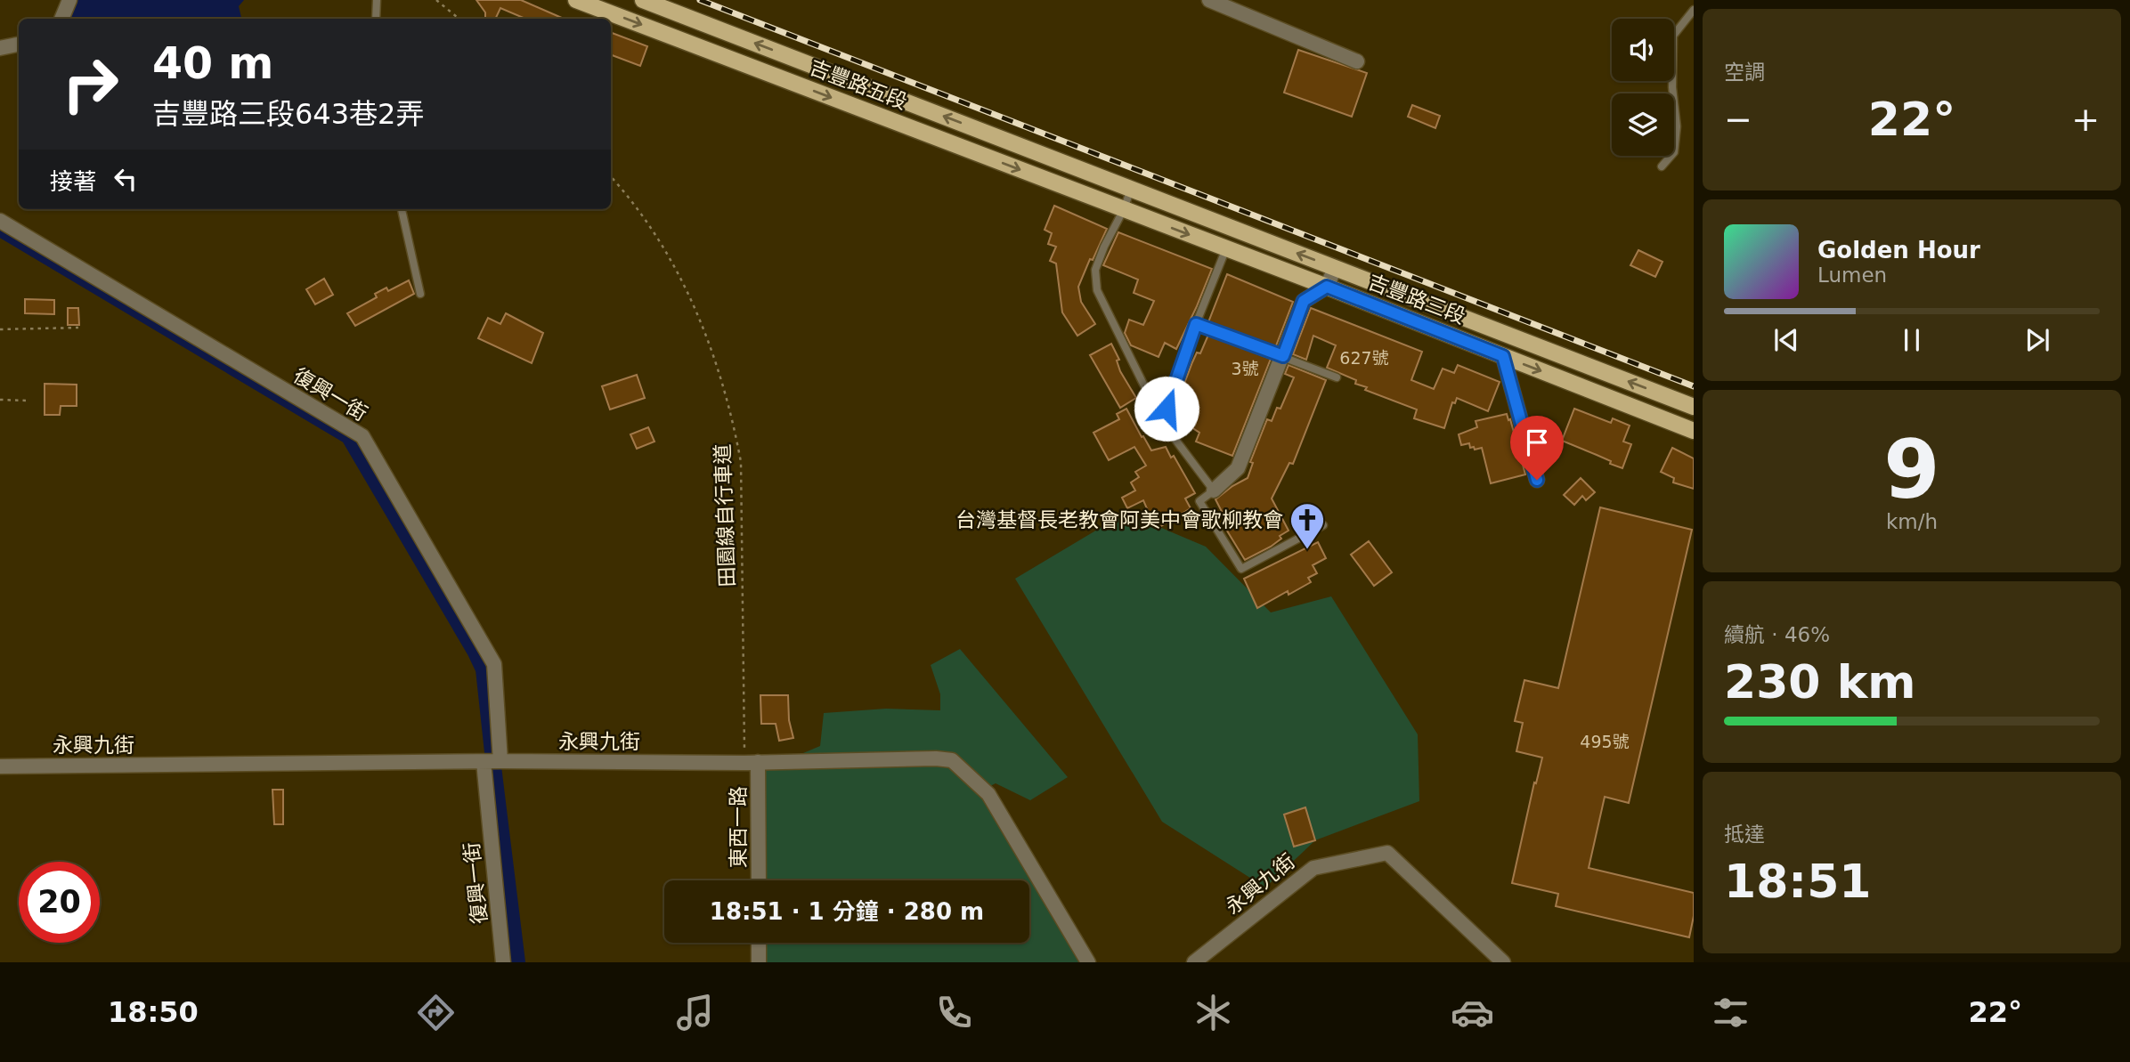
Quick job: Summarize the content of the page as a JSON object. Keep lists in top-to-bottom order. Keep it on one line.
{"streets":{"main road":["吉豐路五段","吉豐路三段"],"street":["復興一街","永興九街","東西一路"],"path":["田園線自行車道"]},"crossings":[["吉豐路五段","吉豐路三段"],["復興一街","永興九街"],["田園線自行車道","永興九街"],["田園線自行車道","東西一路"],["永興九街","東西一路"]],"places":{"church":["台灣基督長老教會阿美中會歌柳教會"]},"house_numbers":["627號","3號","495號"],"page":{"tile":["空調",["9","km/h"],["續航 · 46%","230 km"],["抵達","18:51"]],"turn":["40 m","吉豐路三段643巷2弄"],"heat":["−","22°","+"],"then":"接著","song":["Golden Hour","Lumen"],"limit":"20","trip":"18:51 · 1 分鐘 · 280 m","tabs":["18:50","22°"]}}
